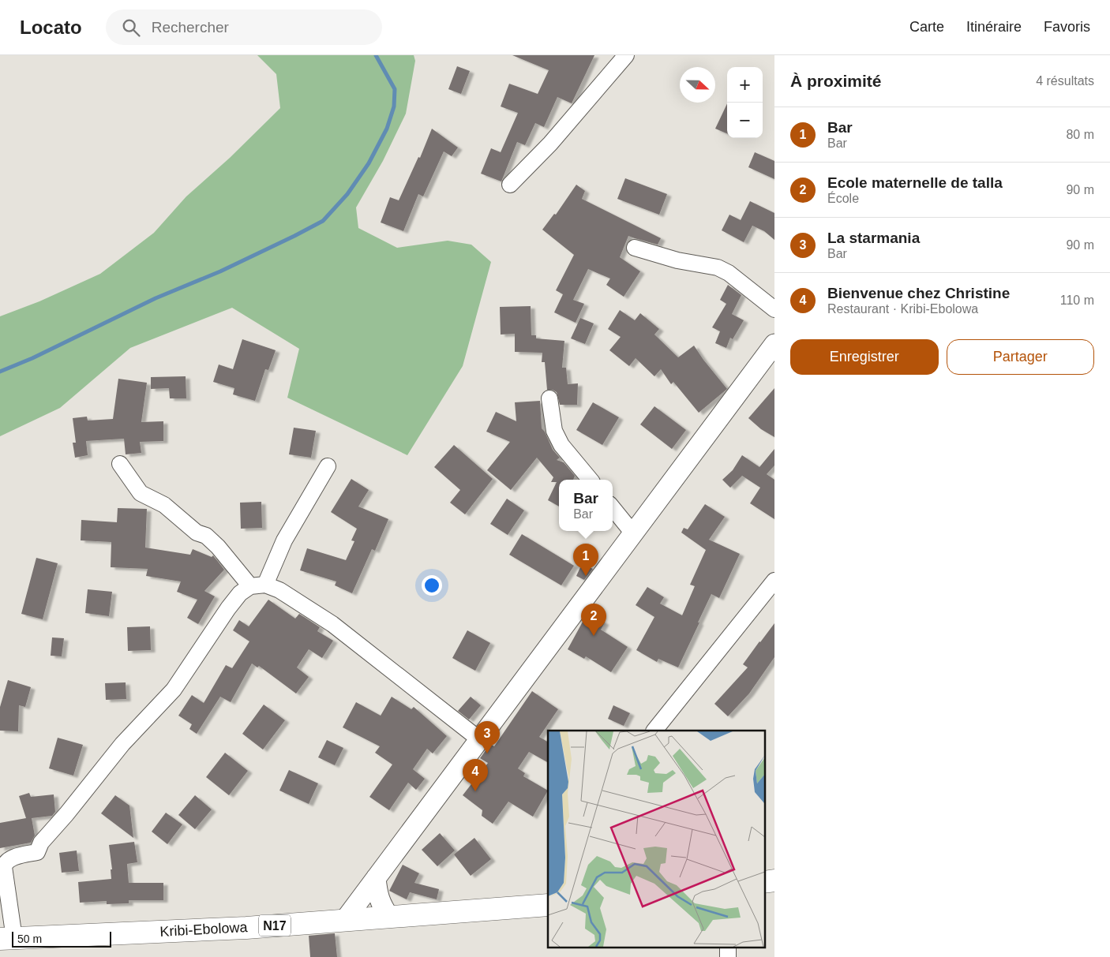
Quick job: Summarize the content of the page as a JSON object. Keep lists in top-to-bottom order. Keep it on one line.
{"streets":{"highway":["N17","Kribi-Ebolowa"]},"scale_bar":"50 m","north":"right","page":{"header":"Locato","search":"Rechercher","nav":["Carte","Itinéraire","Favoris"],"heading":["À proximité","4 résultats"],"map_buttons":["+","−"],"list":[{"mark":"1","name":"Bar","note":"Bar","value":"80 m"},{"mark":"2","name":"Ecole maternelle de talla","note":"École","value":"90 m"},{"mark":"3","name":"La starmania","note":"Bar","value":"90 m"},{"mark":"4","name":"Bienvenue chez Christine","note":"Restaurant · Kribi-Ebolowa","value":"110 m"}],"buttons":["Enregistrer","Partager"],"popup":["Bar","Bar"],"pins":["1","2","3","4"],"scale":"50 m"}}
